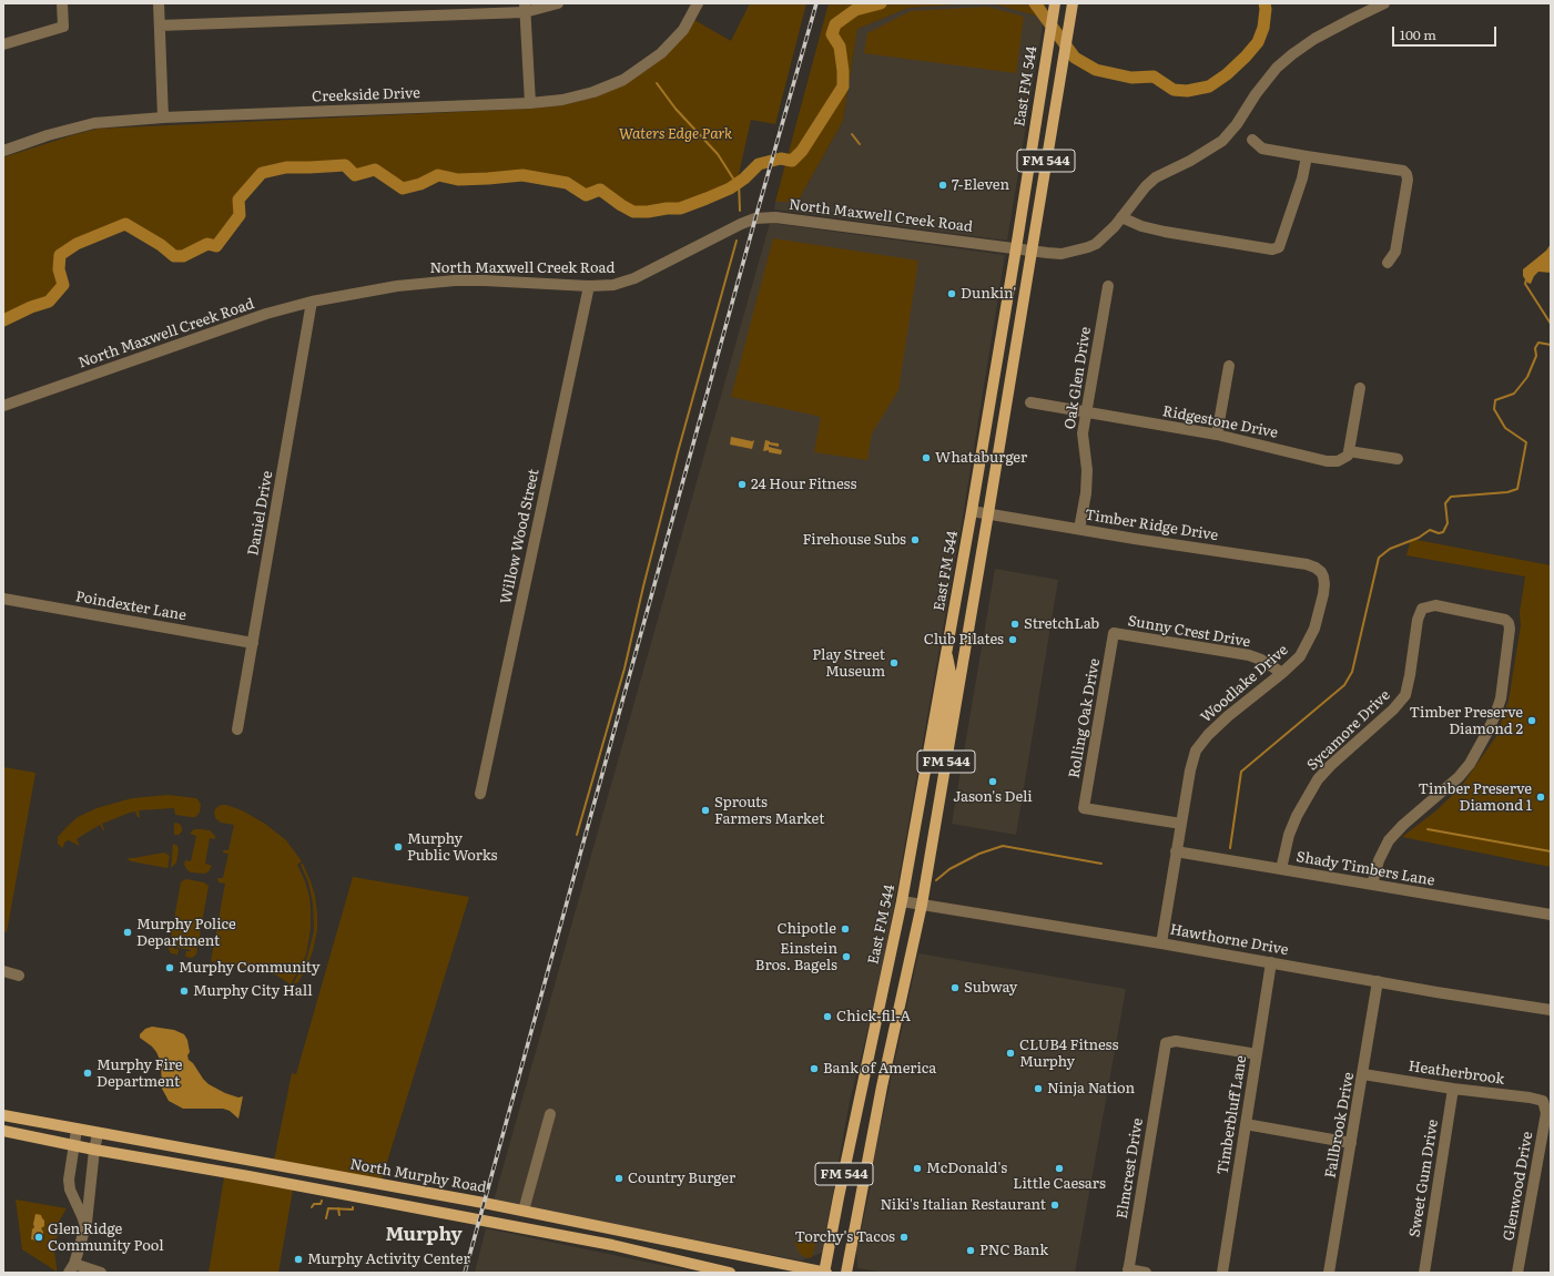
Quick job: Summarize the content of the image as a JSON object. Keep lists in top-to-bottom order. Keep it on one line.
{"streets":{"main road":["East FM 544","FM 544","North Murphy Road"],"street":["Creekside Drive","North Maxwell Creek Road","Oak Glen Drive","Ridgestone Drive","Daniel Drive","Timber Ridge Drive","Willow Wood Street","Poindexter Lane","Sunny Crest Drive","Woodlake Drive","Rolling Oak Drive","Sycamore Drive","Shady Timbers Lane","Hawthorne Drive","Heatherbrook","Timberbluff Lane","Fallbrook Drive","Elmcrest Drive","Sweet Gum Drive","Glenwood Drive"]},"crossings":[["East FM 544","North Maxwell Creek Road"],["East FM 544","Timber Ridge Drive"],["East FM 544","Hawthorne Drive"],["East FM 544","North Murphy Road"],["FM 544","North Maxwell Creek Road"],["FM 544","Timber Ridge Drive"],["FM 544","Hawthorne Drive"],["North Maxwell Creek Road","Daniel Drive"],["North Maxwell Creek Road","Willow Wood Street"],["Oak Glen Drive","Ridgestone Drive"],["Oak Glen Drive","Timber Ridge Drive"],["Daniel Drive","Poindexter Lane"],["Timber Ridge Drive","Woodlake Drive"],["Sunny Crest Drive","Woodlake Drive"],["Sunny Crest Drive","Rolling Oak Drive"],["Woodlake Drive","Rolling Oak Drive"],["Woodlake Drive","Shady Timbers Lane"],["Woodlake Drive","Hawthorne Drive"],["Sycamore Drive","Shady Timbers Lane"],["Hawthorne Drive","Timberbluff Lane"],["Hawthorne Drive","Fallbrook Drive"],["Heatherbrook","Fallbrook Drive"],["Heatherbrook","Sweet Gum Drive"],["Heatherbrook","Glenwood Drive"],["Timberbluff Lane","Elmcrest Drive"]],"districts":["Murphy"],"parks":["Waters Edge Park"],"places":["7-Eleven","Dunkin'","Whataburger","24 Hour Fitness","Firehouse Subs","StretchLab","Club Pilates","Play Street Museum","Timber Preserve Diamond 2","Jason's Deli","Timber Preserve Diamond 1","Sprouts Farmers Market","Murphy Public Works","Chipotle","Murphy Police Department","Einstein Bros. Bagels","Murphy Community","Subway","Murphy City Hall","Chick-fil-A","CLUB4 Fitness Murphy","Bank of America","Murphy Fire Department","Ninja Nation","McDonald's","Little Caesars","Country Burger","Niki's Italian Restaurant","Glen Ridge Community Pool","Torchy's Tacos","PNC Bank","Murphy Activity Center"],"scale_bar":"100 m"}
